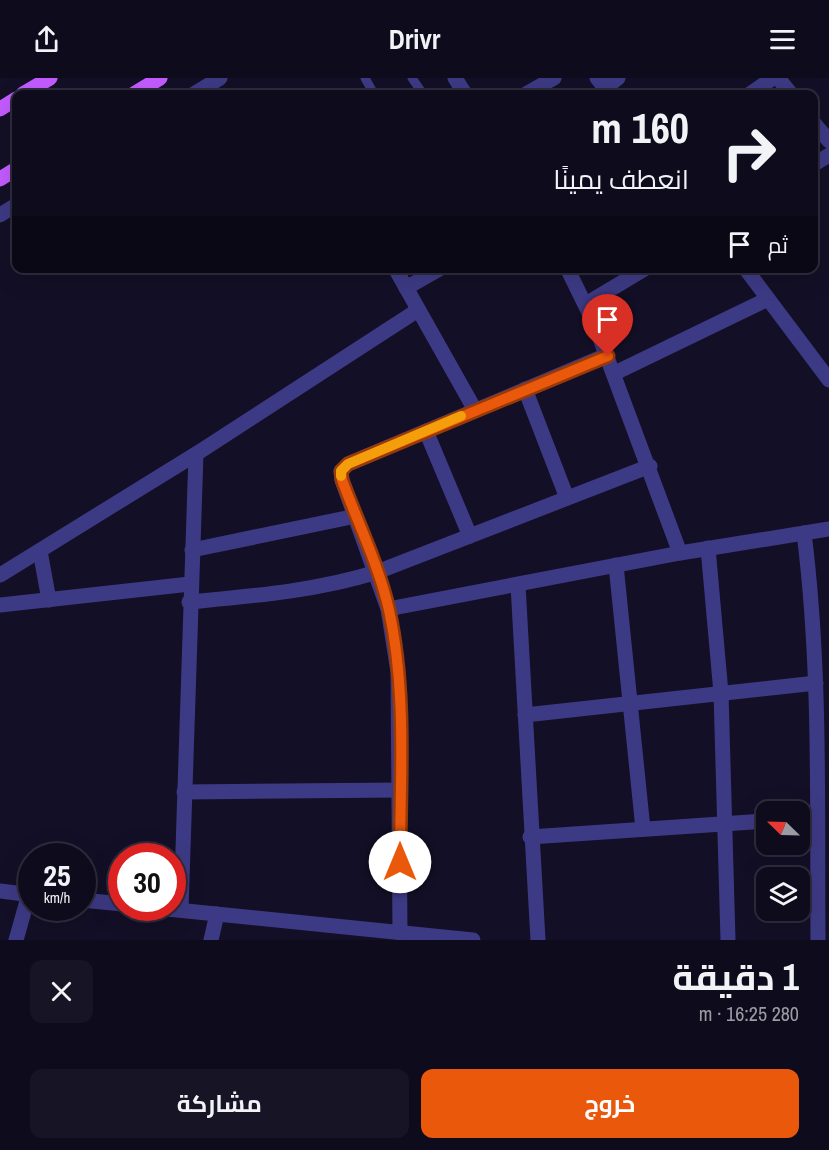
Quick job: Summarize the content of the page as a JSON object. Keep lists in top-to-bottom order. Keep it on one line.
{"north":"top left","page":{"header":"Drivr","turn":["160 m","انعطف يمينًا"],"then":"ثم","speed":"25 km/h","limit":"30","heading":["1 دقيقة","280 m · 16:25"],"buttons":["خروج","مشاركة"]}}
